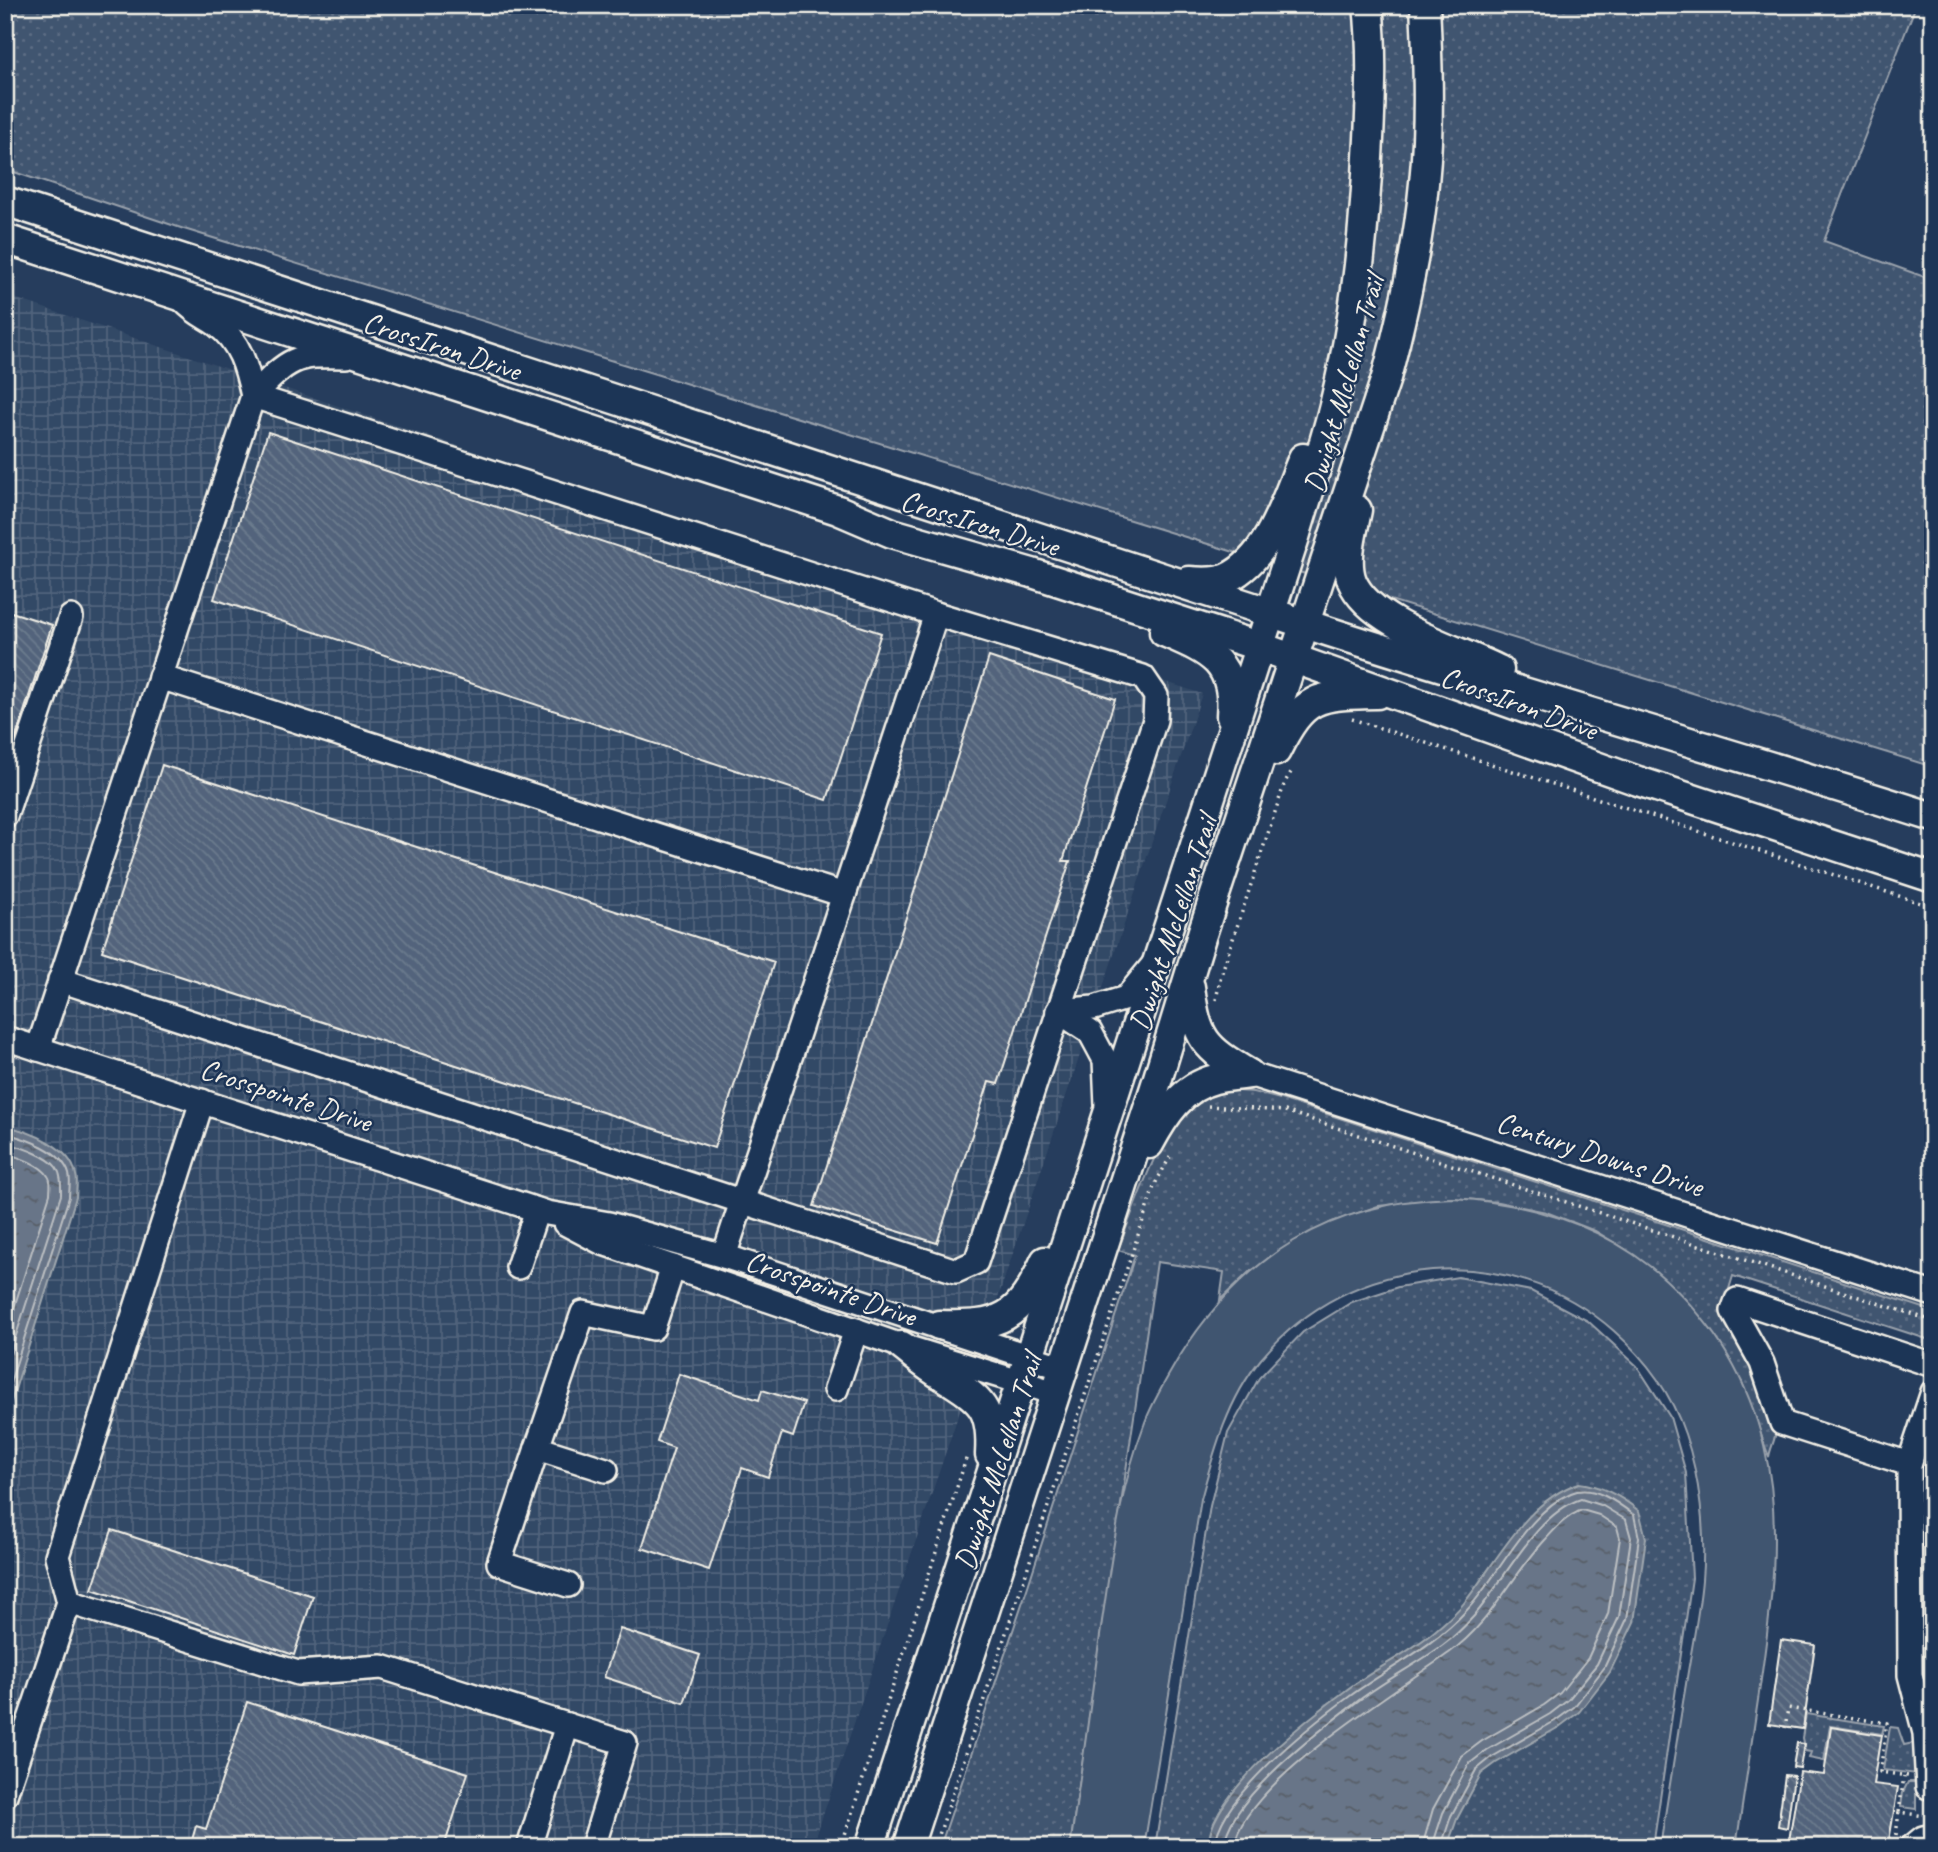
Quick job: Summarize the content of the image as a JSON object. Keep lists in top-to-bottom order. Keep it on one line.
{"streets":{"main road":["CrossIron Drive","Dwight McLellan Trail"],"street":["Crosspointe Drive","Century Downs Drive"]},"crossings":[["CrossIron Drive","Dwight McLellan Trail"],["Dwight McLellan Trail","Crosspointe Drive"]]}
